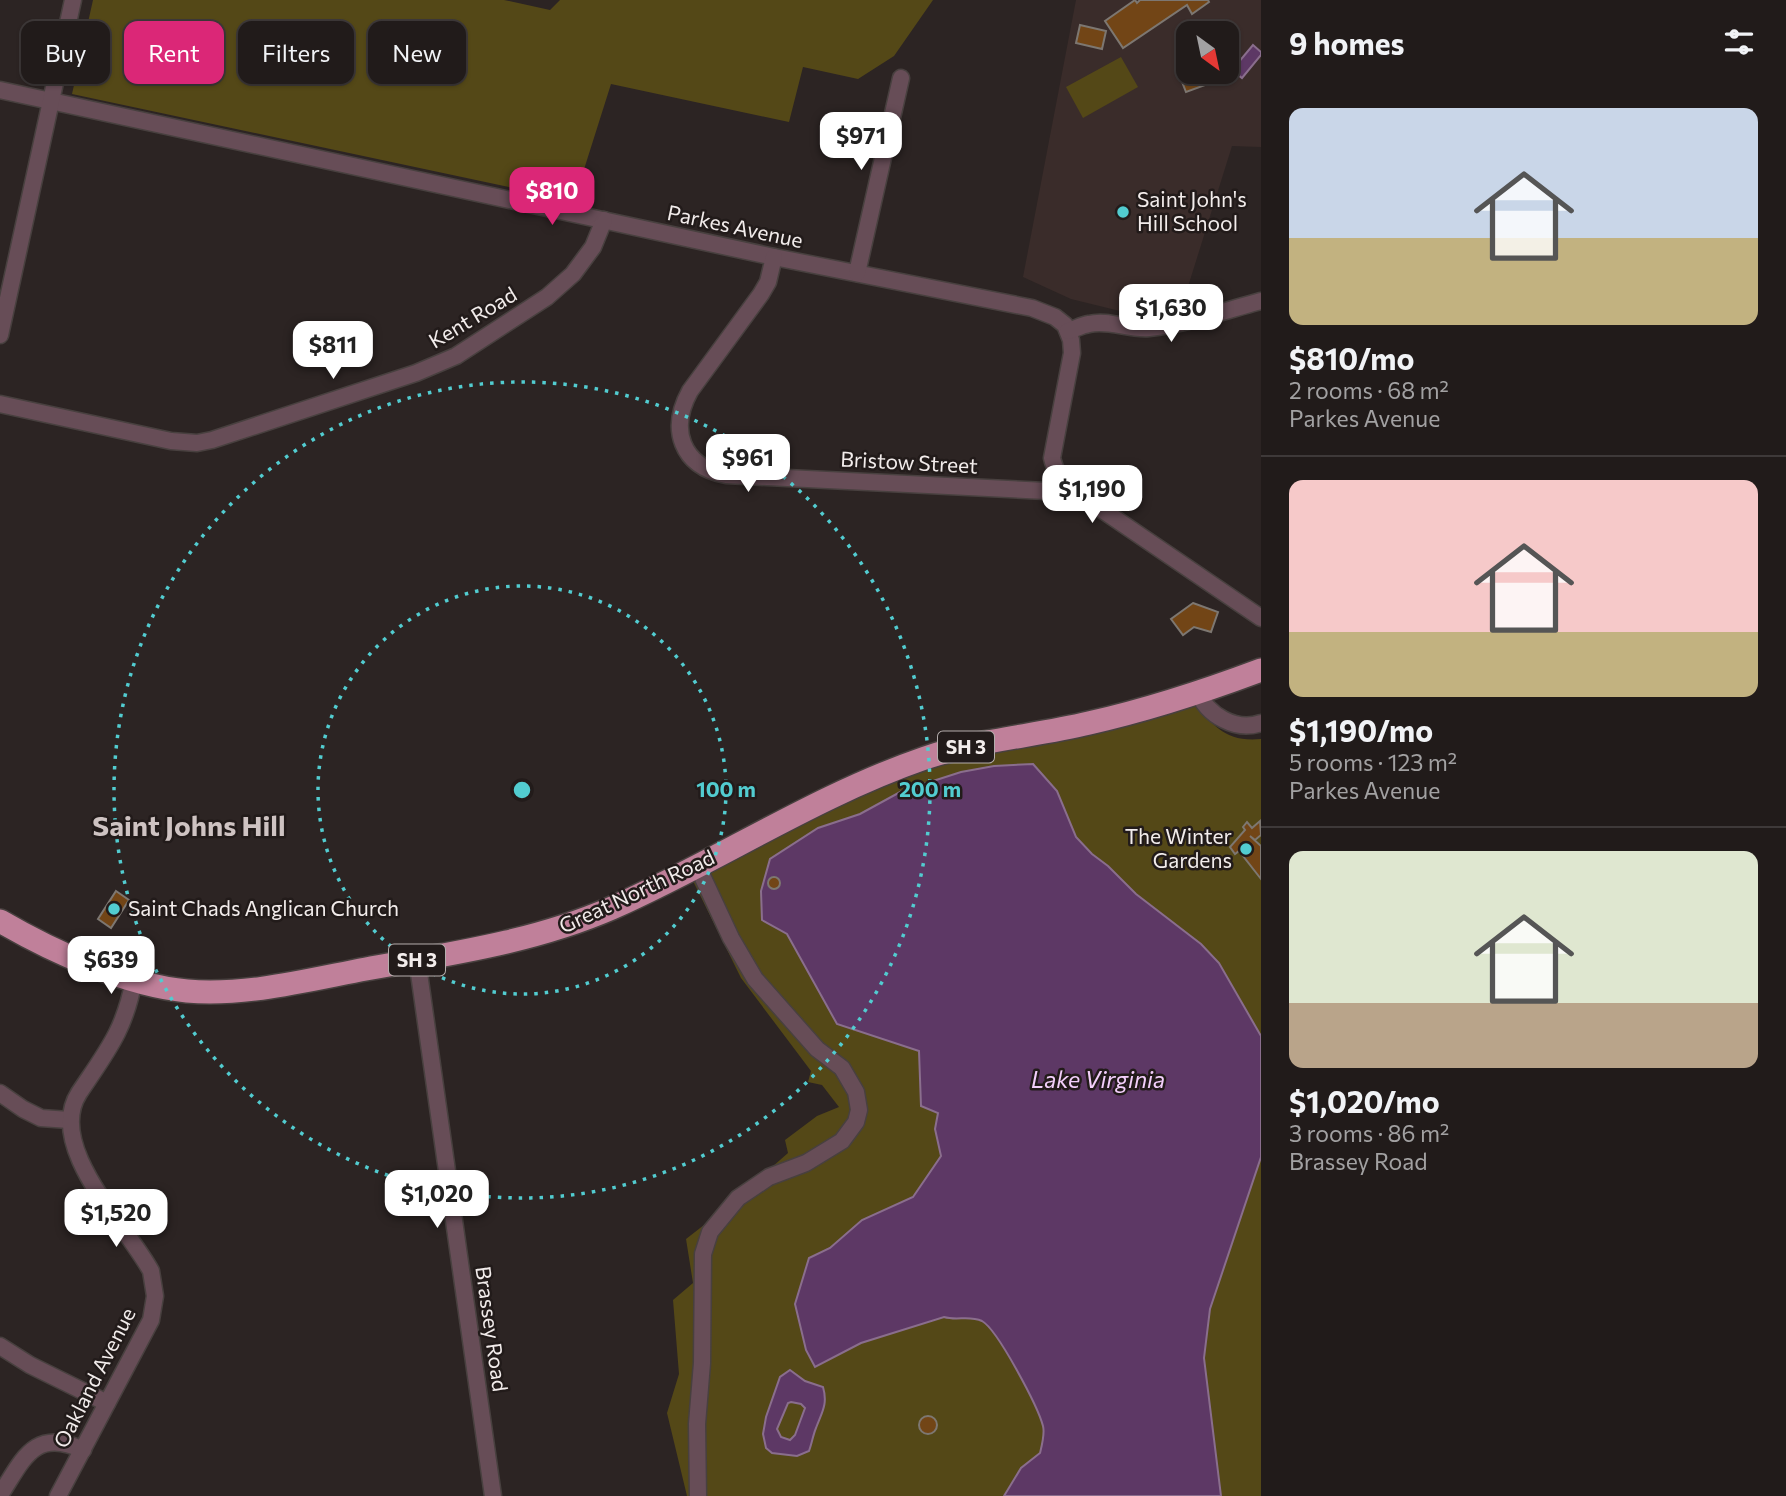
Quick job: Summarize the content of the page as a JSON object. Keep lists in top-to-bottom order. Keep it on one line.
{"streets":{"highway":["SH 3","Great North Road"],"street":["Parkes Avenue","Kent Road","Bristow Street","Brassey Road","Oakland Avenue"]},"crossings":[["Parkes Avenue","Kent Road"],["Parkes Avenue","Bristow Street"],["Great North Road","Brassey Road"]],"districts":["Saint Johns Hill"],"water":["Lake Virginia"],"places":["Saint John's Hill School","The Winter Gardens","Saint Chads Anglican Church"],"north":"bottom right","page":{"heading":"9 homes","chip":["Buy","Rent","Filters","New"],"list":[{"name":"$810/mo","note":"2 rooms · 68 m² · Parkes Avenue"},{"name":"$1,190/mo","note":"5 rooms · 123 m² · Parkes Avenue"},{"name":"$1,020/mo","note":"3 rooms · 86 m² · Brassey Road"}],"price":["$971","$810","$1,630","$811","$961","$1,190","$639","$1,020","$1,520"]},"rings":["100 m","200 m"]}
